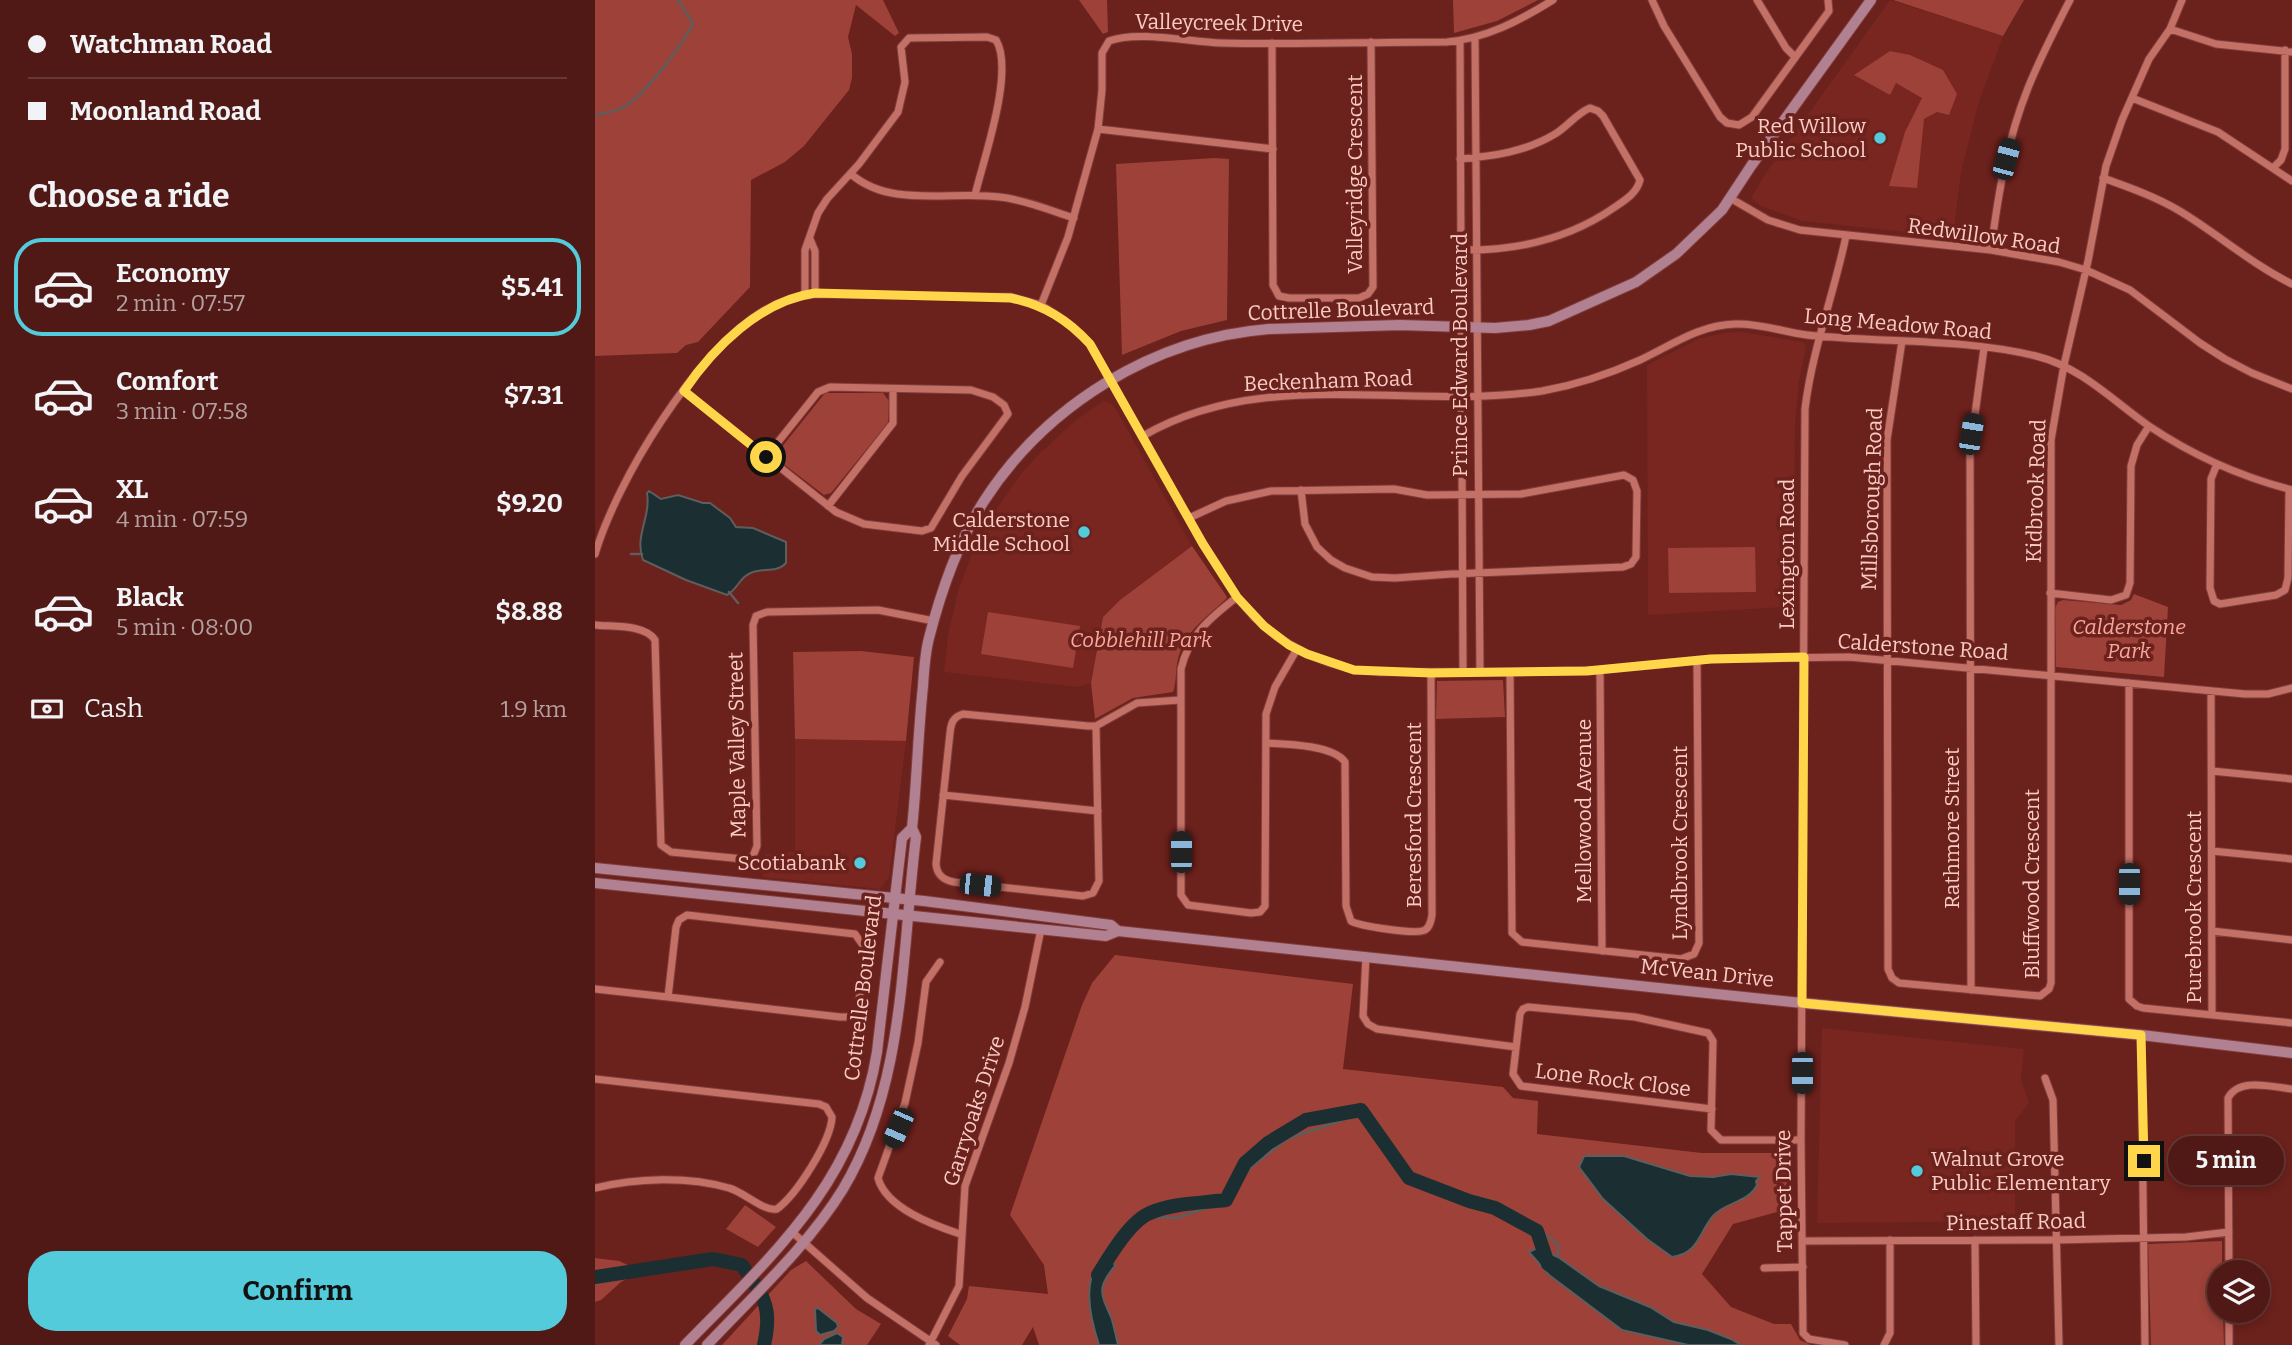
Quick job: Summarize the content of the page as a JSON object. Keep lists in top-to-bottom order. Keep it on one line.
{"streets":{"main road":["Cottrelle Boulevard","McVean Drive"],"street":["Valleycreek Drive","Valleyridge Crescent","Redwillow Road","Long Meadow Road","Prince Edward Boulevard","Beckenham Road","Kidbrook Road","Millsborough Road","Lexington Road","Calderstone Road","Maple Valley Street","Mellowood Avenue","Beresford Crescent","Rathmore Street","Lyndbrook Crescent","Bluffwood Crescent","Purebrook Crescent","Lone Rock Close","Garryoaks Drive","Tappet Drive","Pinestaff Road"]},"crossings":[["Valleycreek Drive","Valleyridge Crescent"],["Valleycreek Drive","Prince Edward Boulevard"],["Valleycreek Drive","Calderstone Road"],["Redwillow Road","Cottrelle Boulevard"],["Redwillow Road","Kidbrook Road"],["Redwillow Road","Lexington Road"],["Cottrelle Boulevard","Prince Edward Boulevard"],["Cottrelle Boulevard","Calderstone Road"],["Cottrelle Boulevard","Maple Valley Street"],["Cottrelle Boulevard","McVean Drive"],["Long Meadow Road","Prince Edward Boulevard"],["Long Meadow Road","Beckenham Road"],["Long Meadow Road","Kidbrook Road"],["Long Meadow Road","Millsborough Road"],["Long Meadow Road","Lexington Road"],["Long Meadow Road","Rathmore Street"],["Prince Edward Boulevard","Beckenham Road"],["Prince Edward Boulevard","Calderstone Road"],["Beckenham Road","Calderstone Road"],["Kidbrook Road","Calderstone Road"],["Kidbrook Road","Bluffwood Crescent"],["Millsborough Road","Calderstone Road"],["Millsborough Road","Bluffwood Crescent"],["Lexington Road","Calderstone Road"],["Lexington Road","McVean Drive"],["Lexington Road","Tappet Drive"],["Calderstone Road","Mellowood Avenue"],["Calderstone Road","Beresford Crescent"],["Calderstone Road","Rathmore Street"],["Calderstone Road","Lyndbrook Crescent"],["Calderstone Road","Bluffwood Crescent"],["Calderstone Road","Purebrook Crescent"],["Mellowood Avenue","Lyndbrook Crescent"],["Rathmore Street","Bluffwood Crescent"],["McVean Drive","Garryoaks Drive"],["McVean Drive","Tappet Drive"],["Lone Rock Close","Tappet Drive"],["Tappet Drive","Pinestaff Road"]],"parks":["Calderstone Park","Cobblehill Park"],"places":["Red Willow Public School","Calderstone Middle School","Scotiabank","Walnut Grove Public Elementary"],"page":{"banner":["Watchman Road","Moonland Road"],"heading":"Choose a ride","list":[{"name":"Economy","note":"2 min · 07:57","value":"$5.41"},{"name":"Comfort","note":"3 min · 07:58","value":"$7.31"},{"name":"XL","note":"4 min · 07:59","value":"$9.20"},{"name":"Black","note":"5 min · 08:00","value":"$8.88"}],"pay":["Cash","1.9 km"],"bubble":"5 min","buttons":"Confirm"}}
